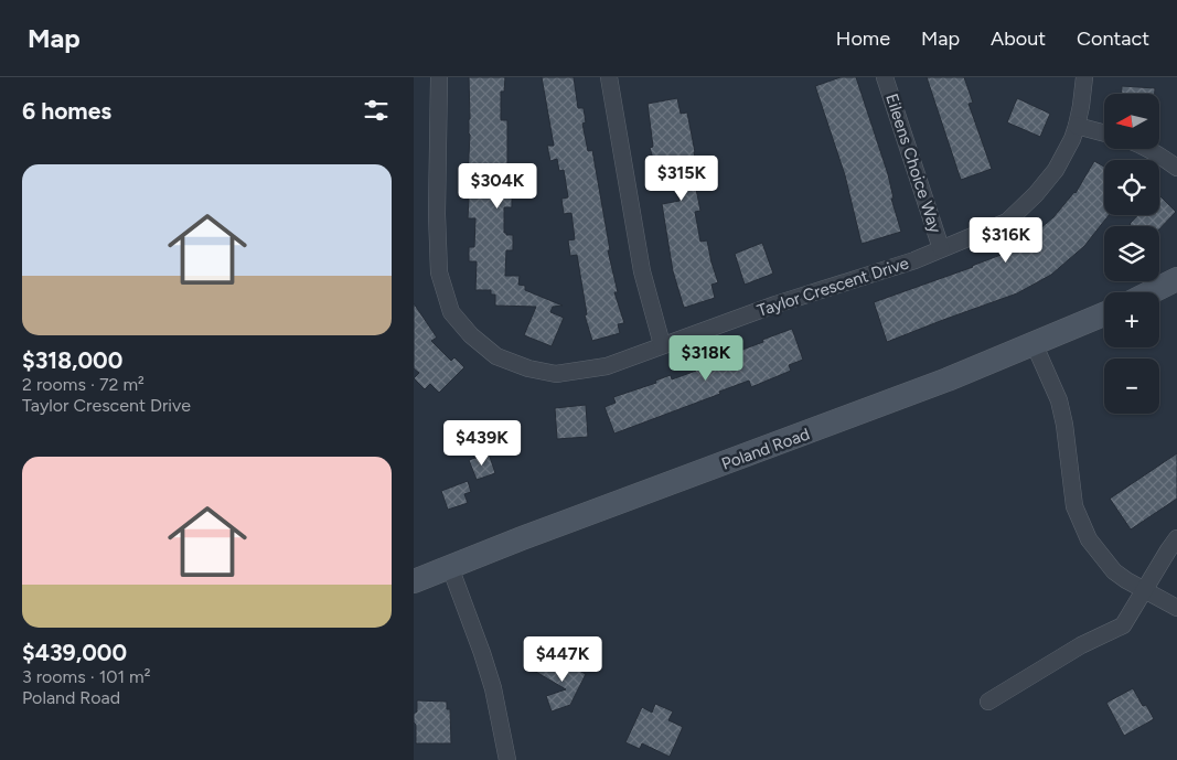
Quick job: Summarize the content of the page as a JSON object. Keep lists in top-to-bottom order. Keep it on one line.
{"streets":{"street":["Eileens Choice Way","Taylor Crescent Drive","Poland Road"]},"crossings":[["Eileens Choice Way","Taylor Crescent Drive"]],"north":"left","page":{"header":"Map","nav":["Home","Map","About","Contact"],"heading":"6 homes","map_buttons":["+","−"],"list":[{"name":"$318,000","note":"2 rooms · 72 m² · Taylor Crescent Drive"},{"name":"$439,000","note":"3 rooms · 101 m² · Poland Road"}],"price":["$315K","$304K","$316K","$318K","$439K","$447K"]}}
